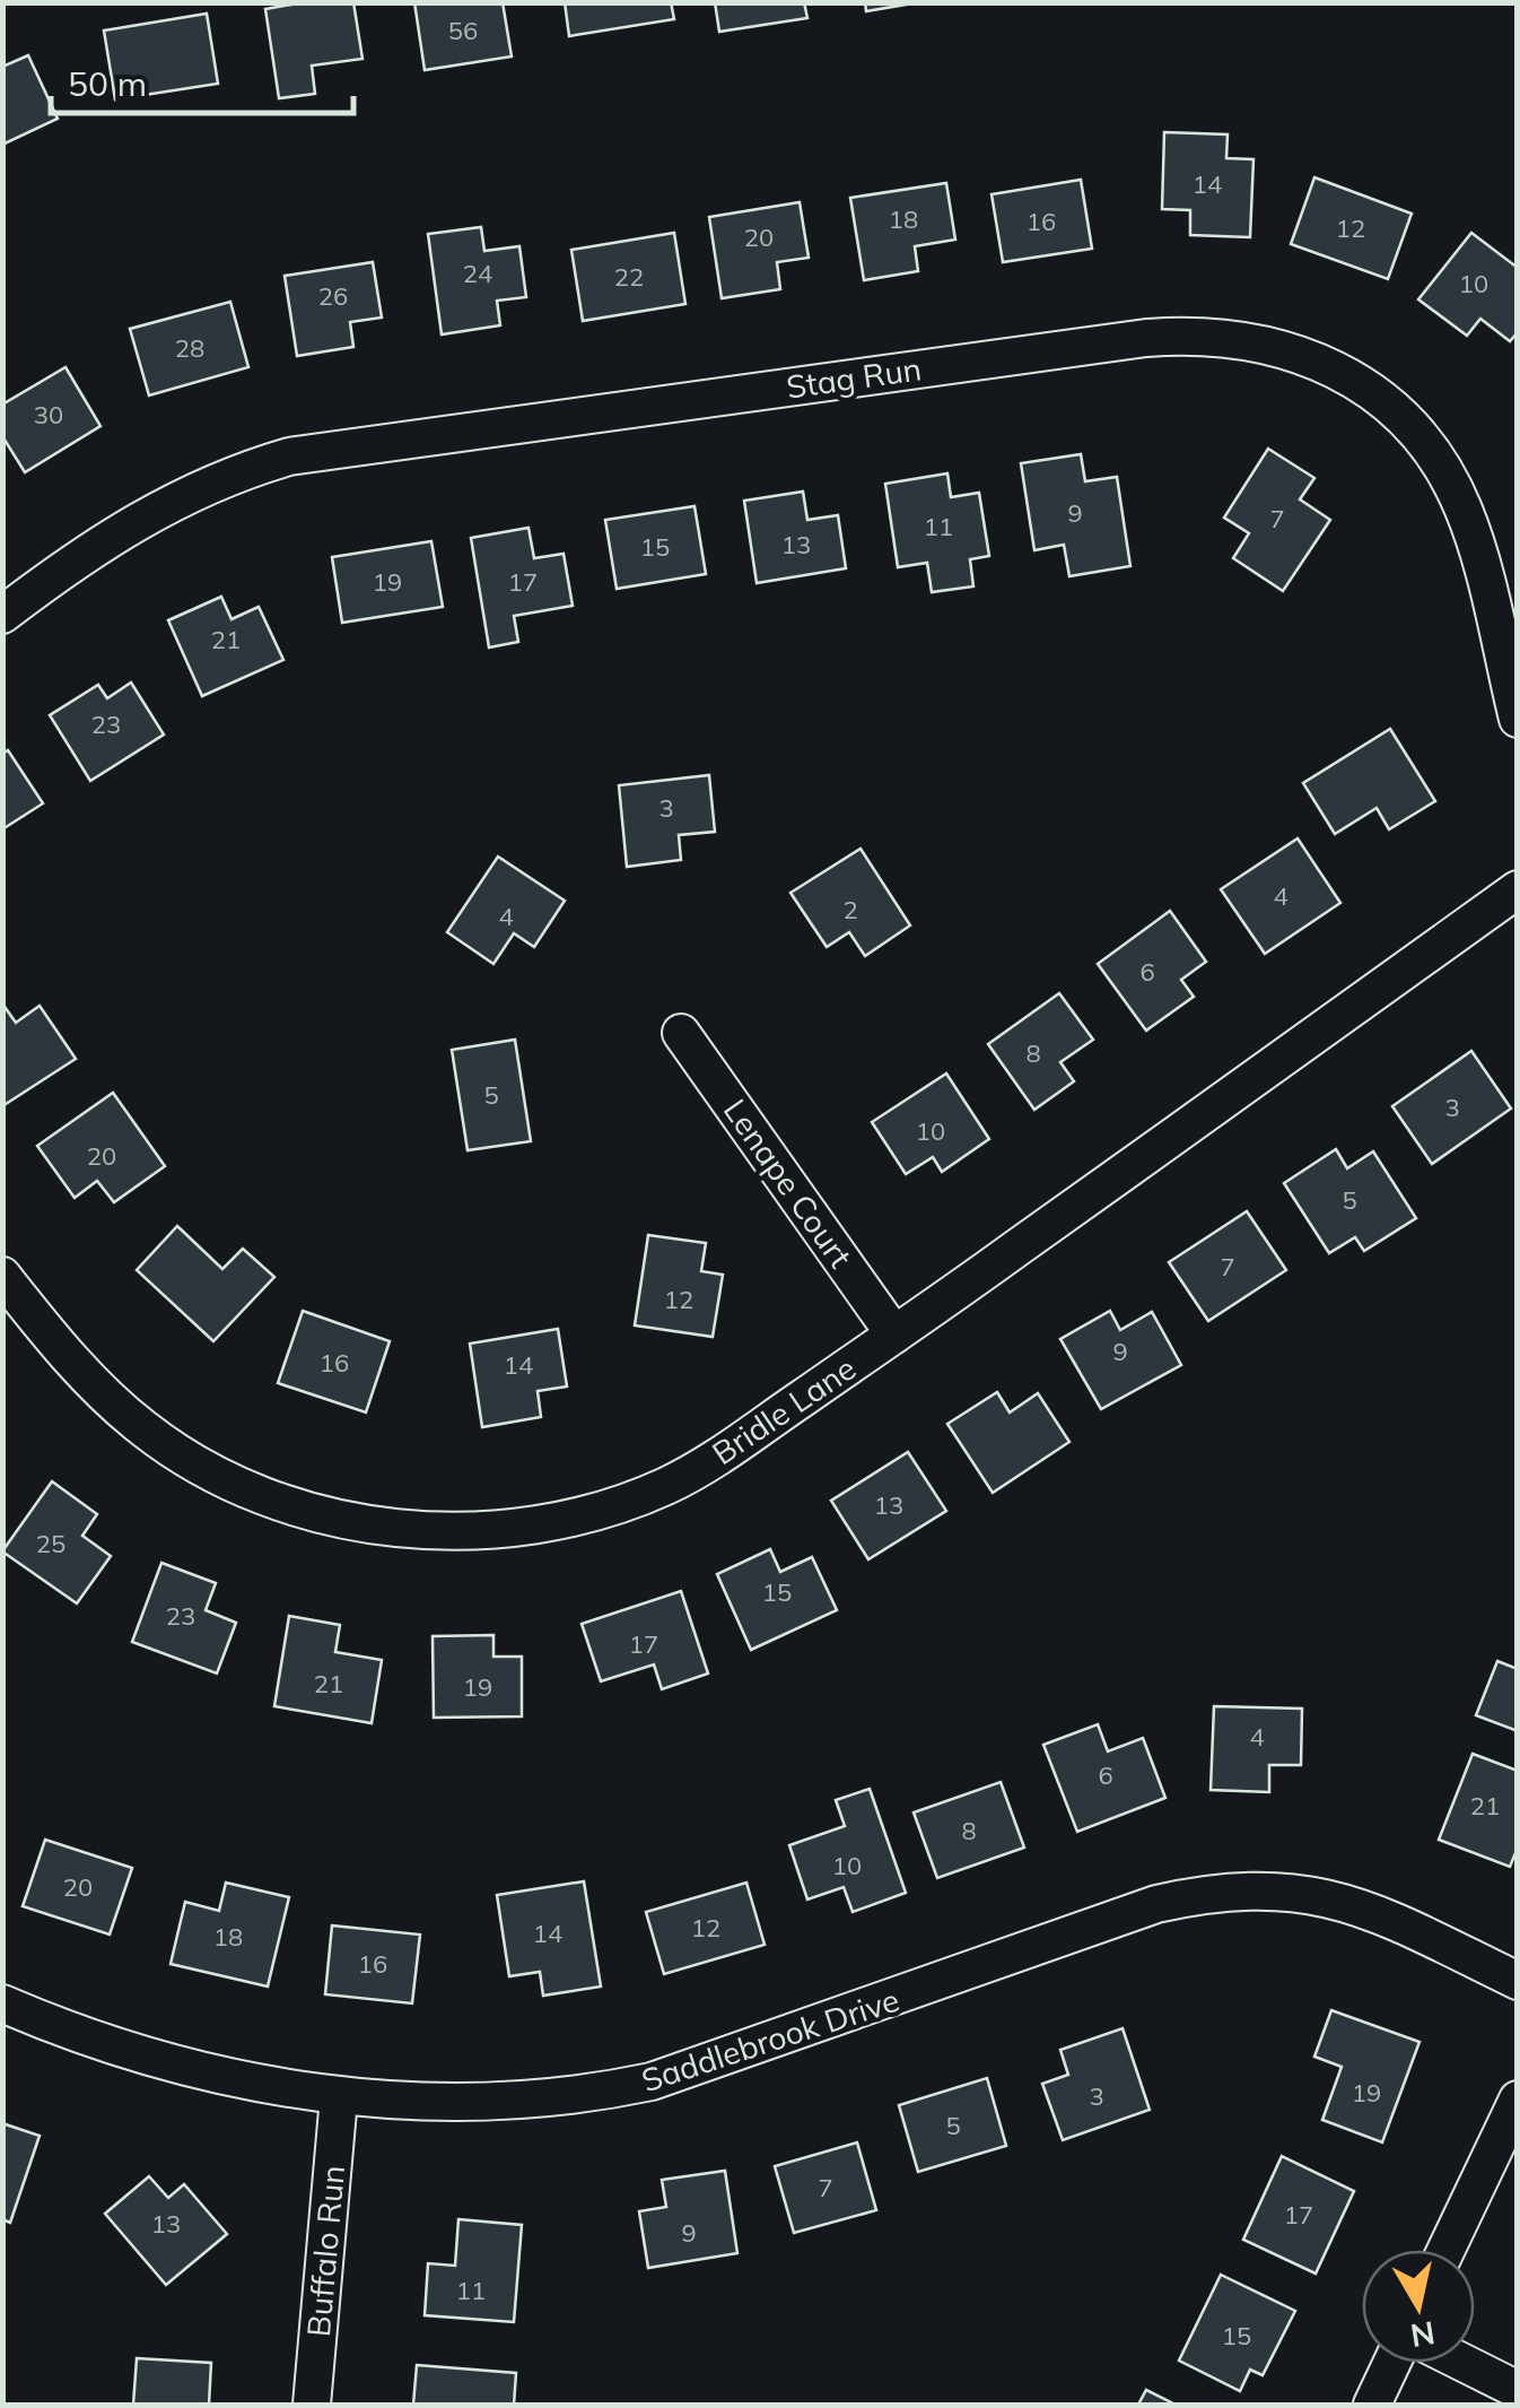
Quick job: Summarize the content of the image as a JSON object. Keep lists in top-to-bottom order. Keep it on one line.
{"streets":{"street":["Stag Run","Lenape Court","Bridle Lane","Saddlebrook Drive","Buffalo Run"]},"crossings":[["Lenape Court","Bridle Lane"],["Saddlebrook Drive","Buffalo Run"]],"house_numbers":["56","14","18","16","12","20","24","22","10","26","28","30","9","7","11","13","15","19","17","21","23","3","4","2","4","6","8","5","3","10","20","5","7","12","9","16","14","13","25","15","23","17","21","19","4","6","21","8","10","20","12","14","18","16","19","3","5","7","17","13","9","11","15"],"scale_bar":"50 m","north":"bottom"}
